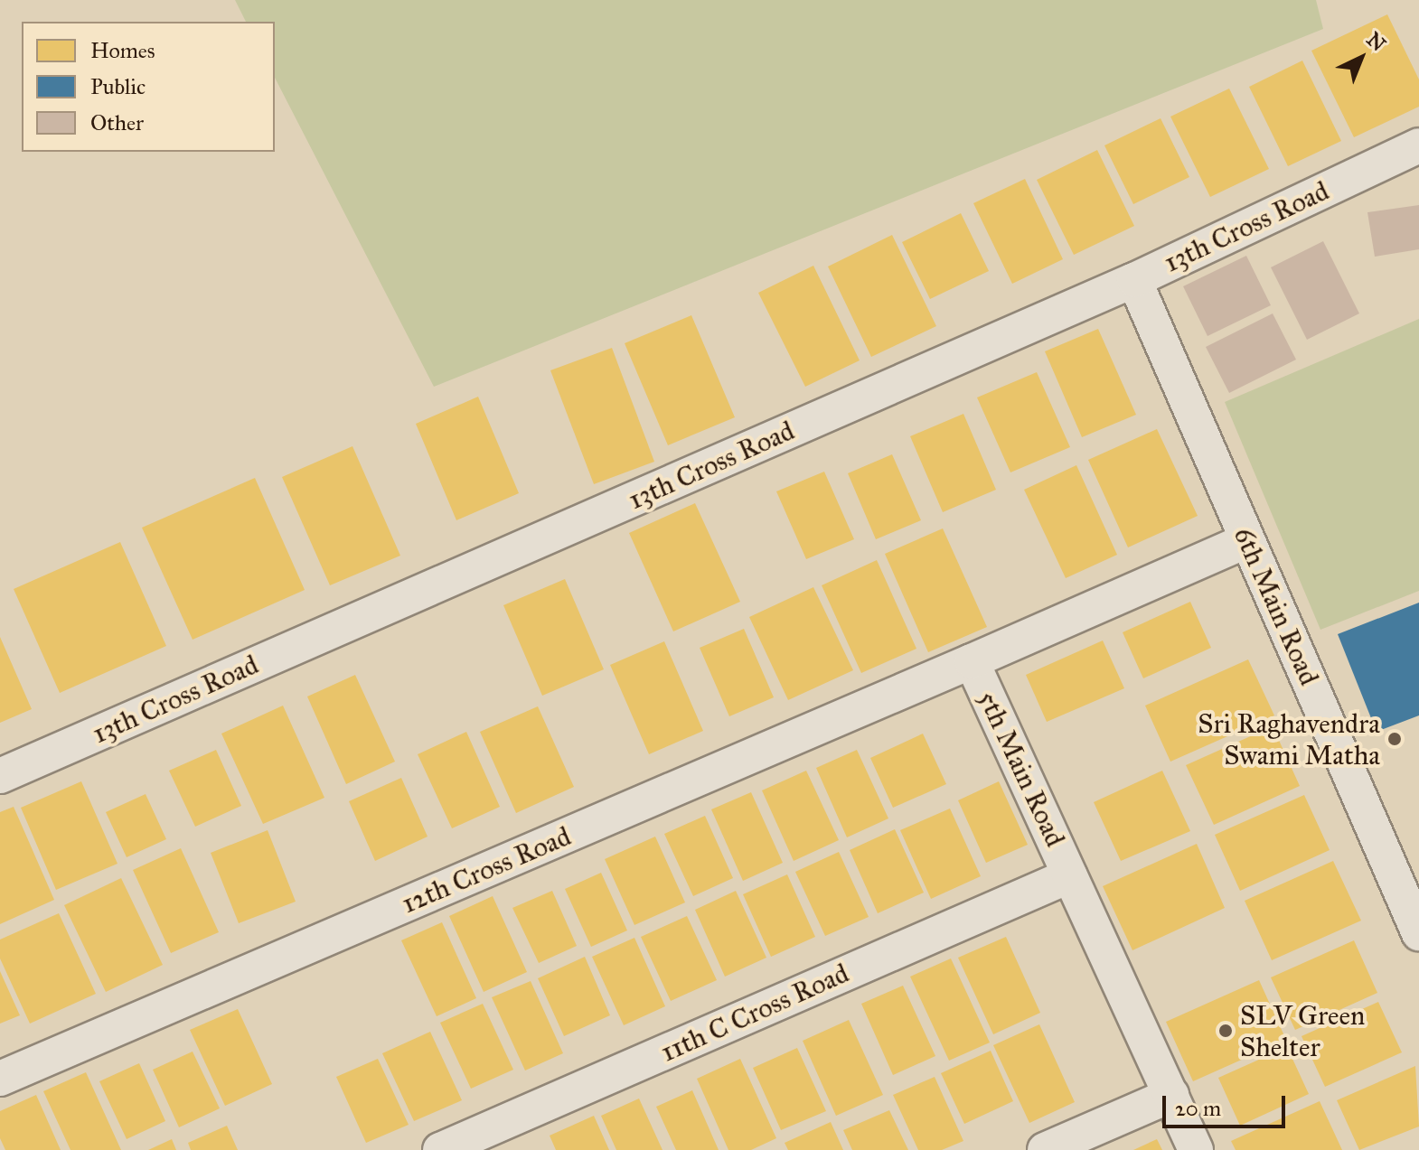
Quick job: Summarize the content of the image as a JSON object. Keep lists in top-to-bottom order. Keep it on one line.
{"streets":{"street":["13th Cross Road","6th Main Road","5th Main Road","12th Cross Road","11th C Cross Road"]},"crossings":[["13th Cross Road","6th Main Road"],["6th Main Road","5th Main Road"],["5th Main Road","12th Cross Road"],["5th Main Road","11th C Cross Road"]],"places":["Sri Raghavendra Swami Matha","SLV Green Shelter"],"legend":["Homes","Public","Other"],"scale_bar":"20 m","north":"top right"}
